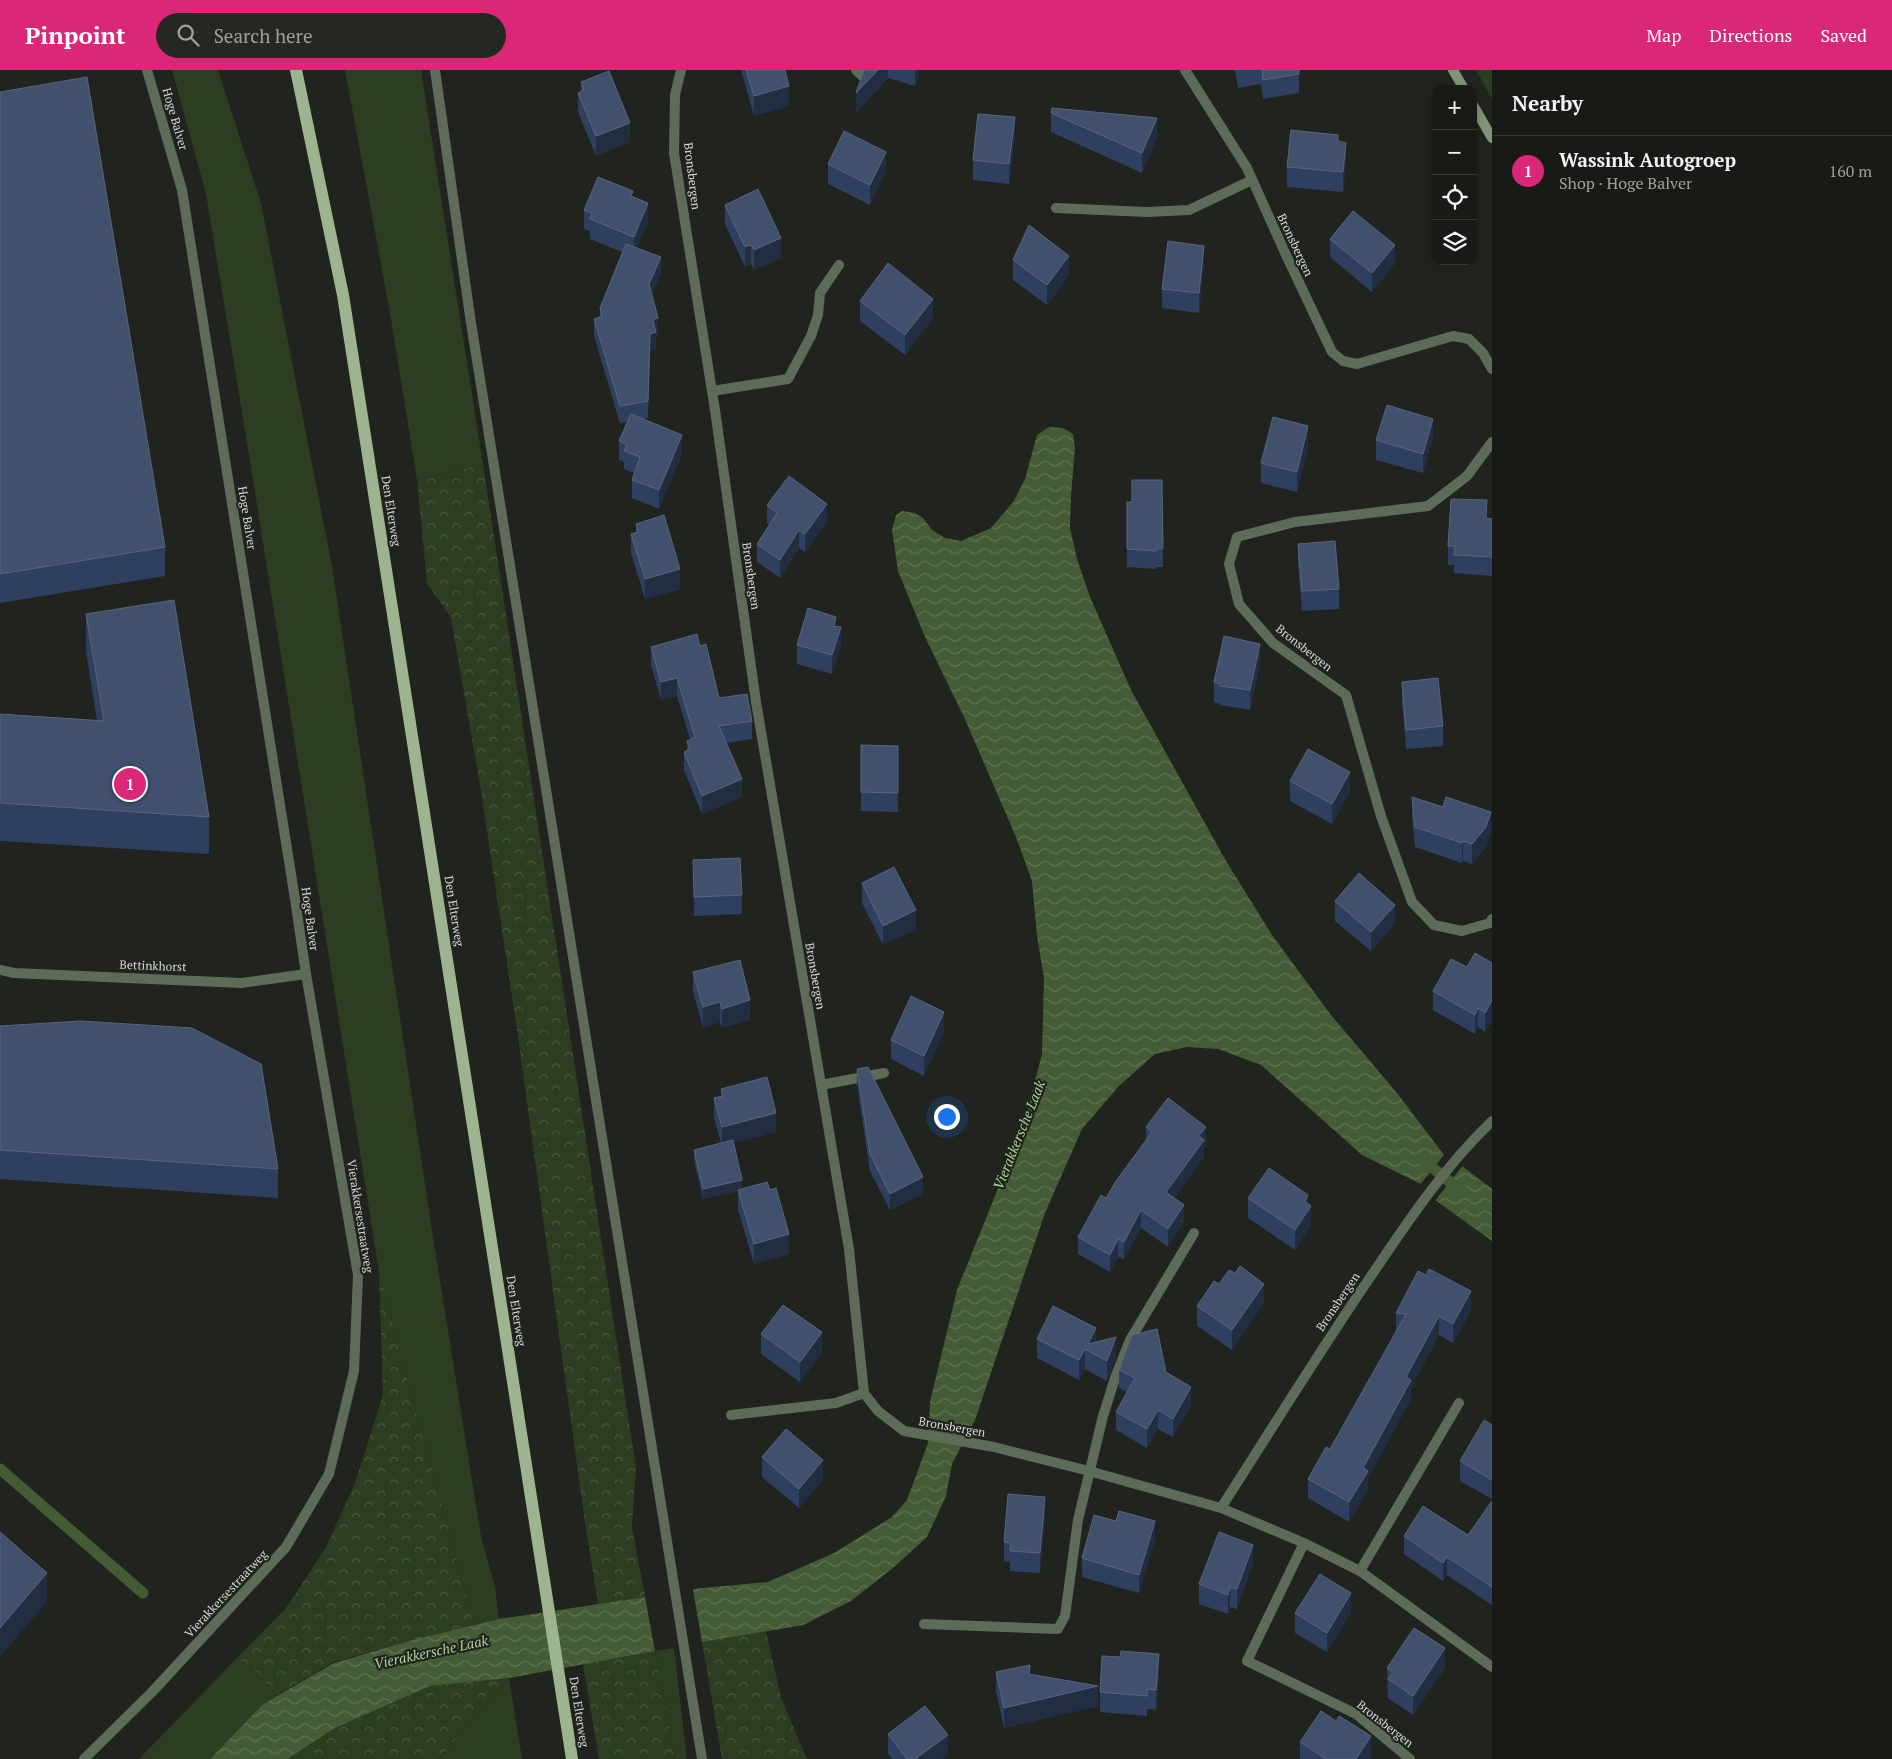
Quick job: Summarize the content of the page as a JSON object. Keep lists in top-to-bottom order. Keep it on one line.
{"streets":{"main road":["Den Elterweg"],"street":["Hoge Balver","Bronsbergen","Bettinkhorst","Vierakkersestraatweg"]},"crossings":[["Hoge Balver","Bettinkhorst"],["Hoge Balver","Vierakkersestraatweg"],["Bettinkhorst","Vierakkersestraatweg"]],"water":["Vierakkersche Laak"],"page":{"header":"Pinpoint","search":"Search here","nav":["Map","Directions","Saved"],"heading":"Nearby","map_buttons":["+","−"],"list":[{"mark":"1","name":"Wassink Autogroep","note":"Shop · Hoge Balver","value":"160 m"}],"pins":"1"}}
